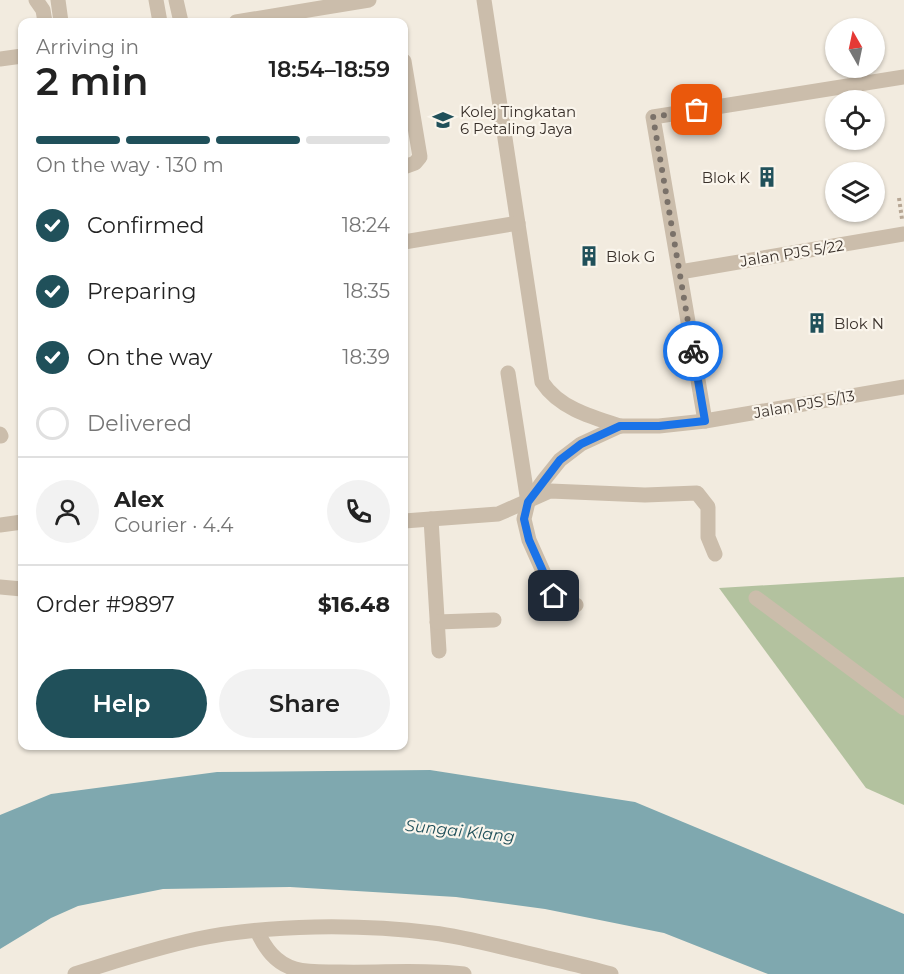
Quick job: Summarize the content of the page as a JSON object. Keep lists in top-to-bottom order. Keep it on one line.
{"streets":{"street":["Jalan PJS 5/22","Jalan PJS 5/13"]},"water":["Sungai Klang"],"places":{"school or university":["Kolej Tingkatan 6 Petaling Jaya"],"building":["Blok K","Blok G","Blok N"]},"north":"top","page":{"heading":["2 min","Arriving in","18:54–18:59"],"panel":["Alex","Courier · 4.4","Order #9897","$16.48"],"bar":"On the way · 130 m","list":[["Confirmed","18:24"],["Preparing","18:35"],["On the way","18:39"],"Delivered"],"buttons":["Help","Share"]}}
